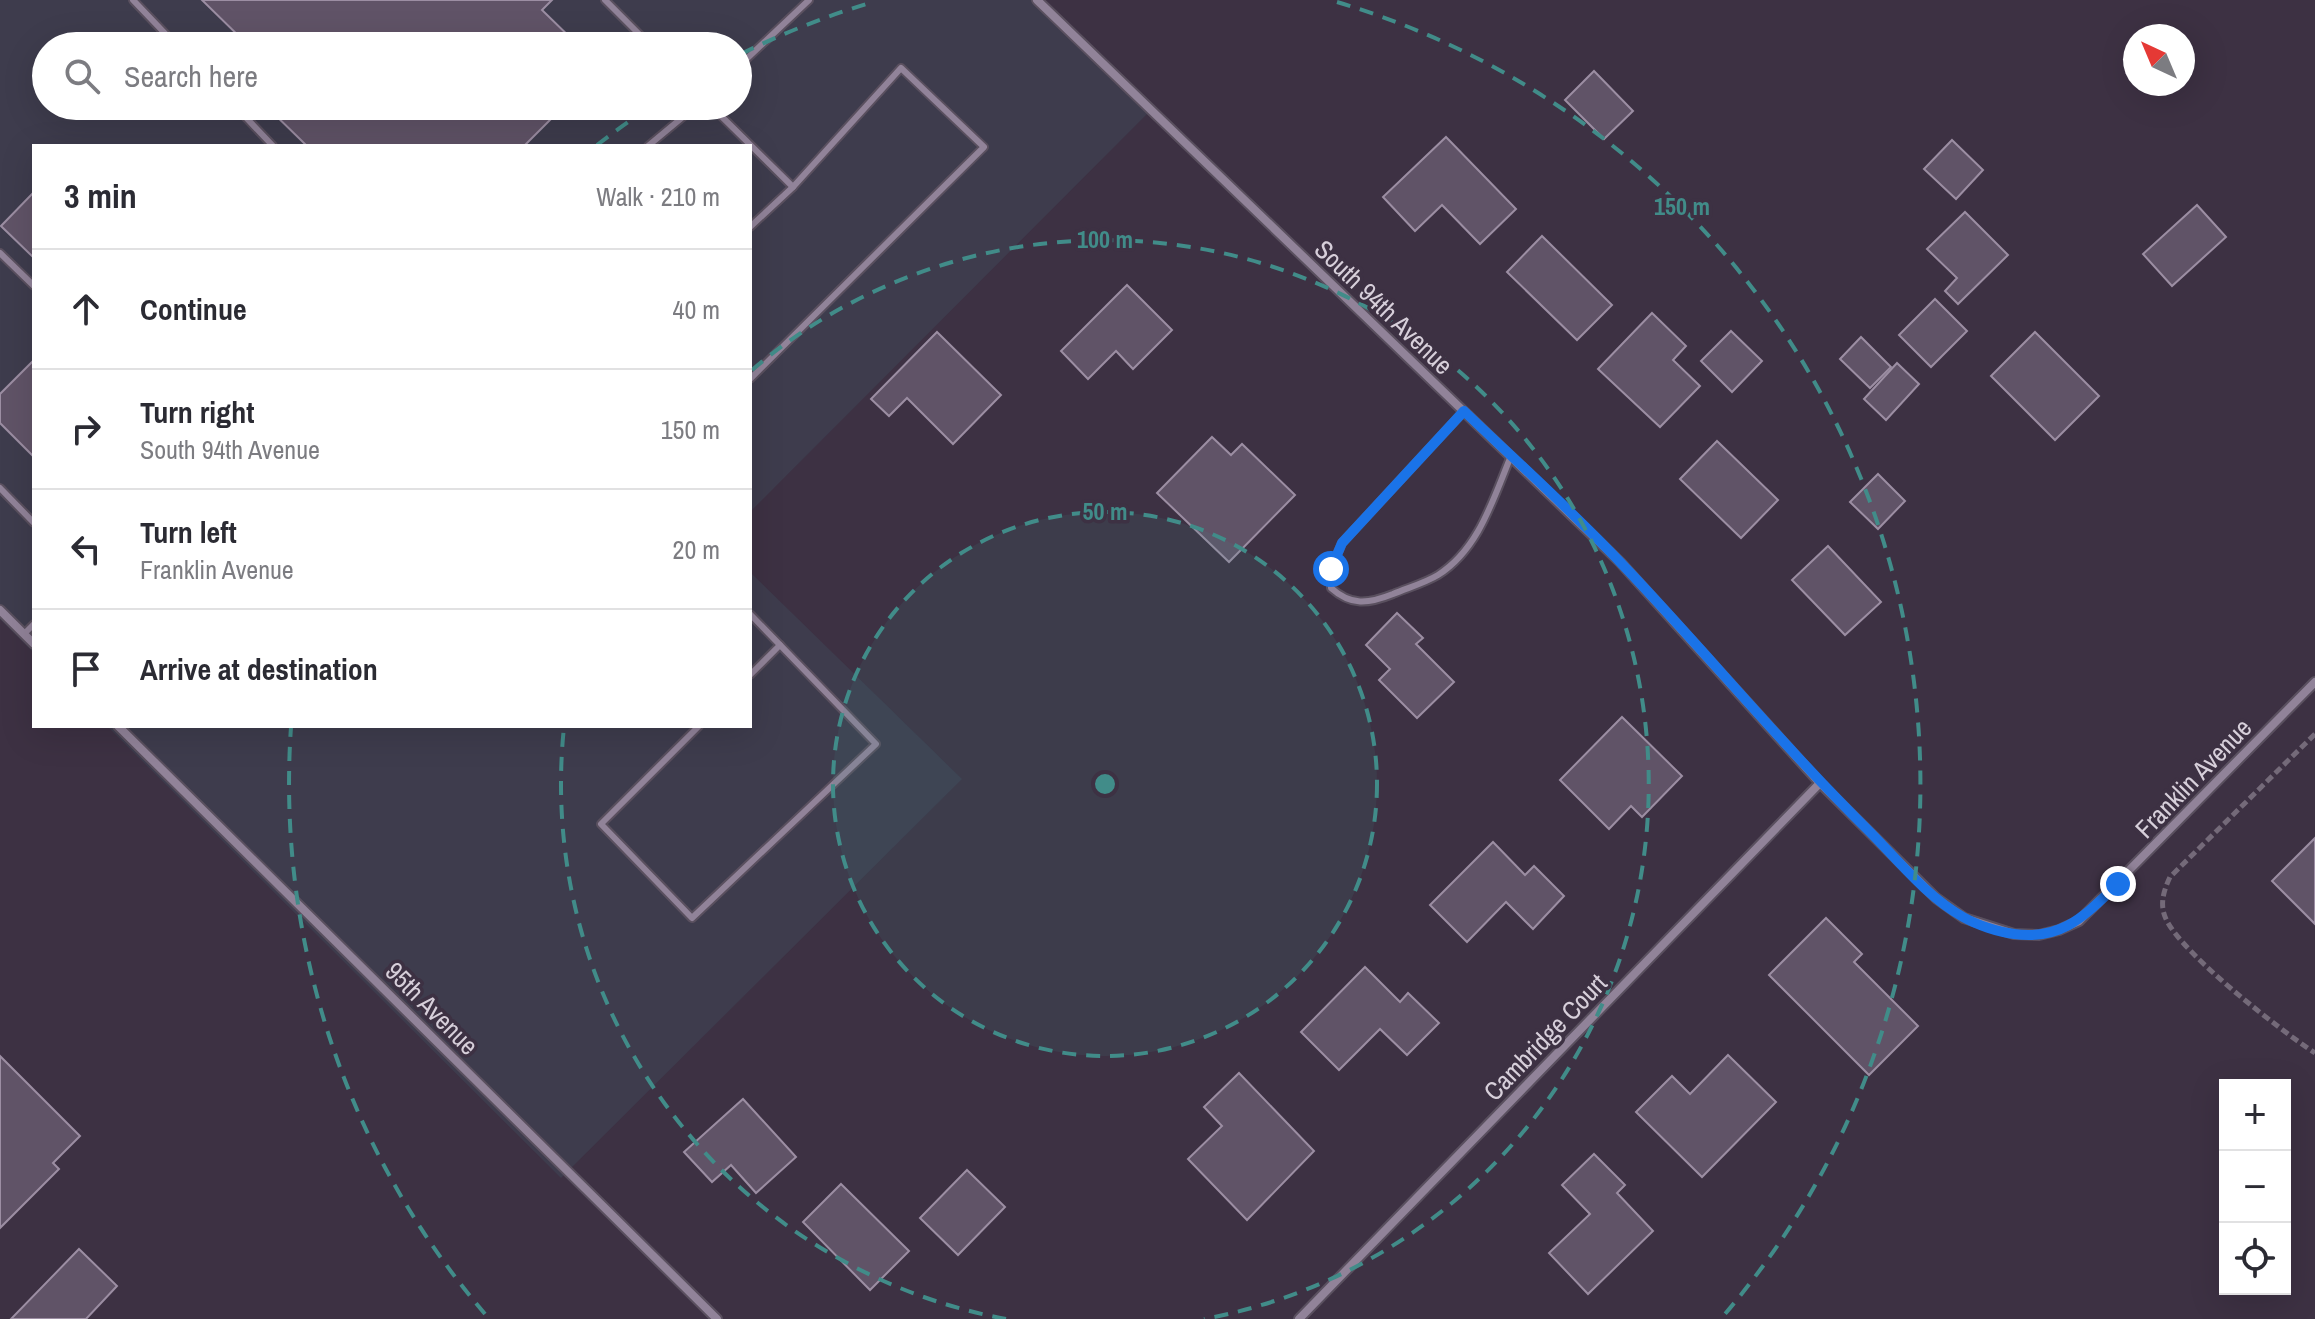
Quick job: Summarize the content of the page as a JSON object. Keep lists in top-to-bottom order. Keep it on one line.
{"streets":{"street":["South 94th Avenue","Franklin Avenue","95th Avenue","Cambridge Court"]},"crossings":[["South 94th Avenue","Franklin Avenue"],["South 94th Avenue","Cambridge Court"]],"north":"top left","page":{"search":"Search here","heading":["3 min","Walk · 210 m"],"list":[["Continue","40 m"],["Turn right","South 94th Avenue","150 m"],["Turn left","Franklin Avenue","20 m"],"Arrive at destination"],"map_buttons":["+","−"]},"rings":["150 m","100 m","50 m"]}
